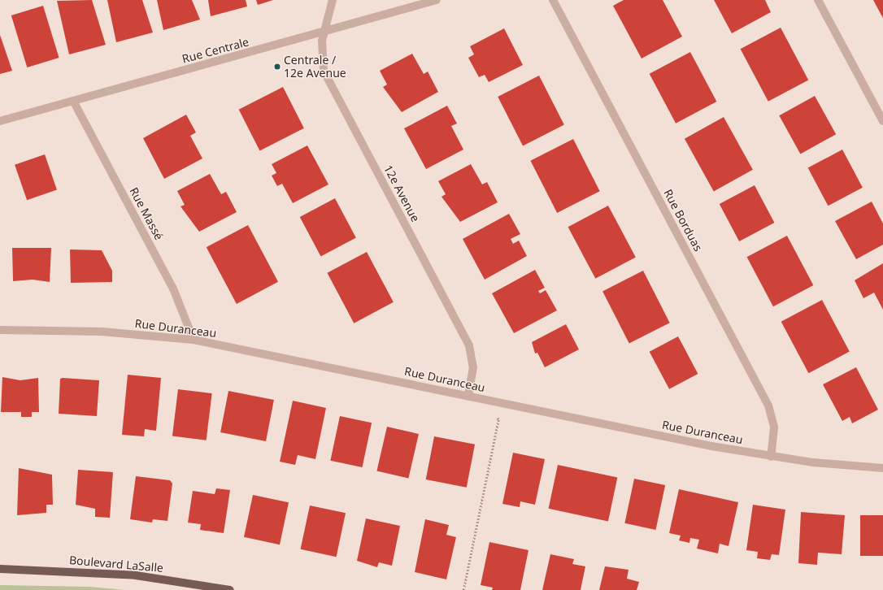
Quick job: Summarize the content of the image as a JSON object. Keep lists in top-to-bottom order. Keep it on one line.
{"streets":{"main road":["Boulevard LaSalle"],"street":["Rue Centrale","12e Avenue","Rue Massé","Rue Borduas","Rue Duranceau"]},"crossings":[["Rue Centrale","12e Avenue"],["Rue Centrale","Rue Massé"],["12e Avenue","Rue Duranceau"],["Rue Massé","Rue Duranceau"],["Rue Borduas","Rue Duranceau"]],"places":["Centrale / 12e Avenue"]}
